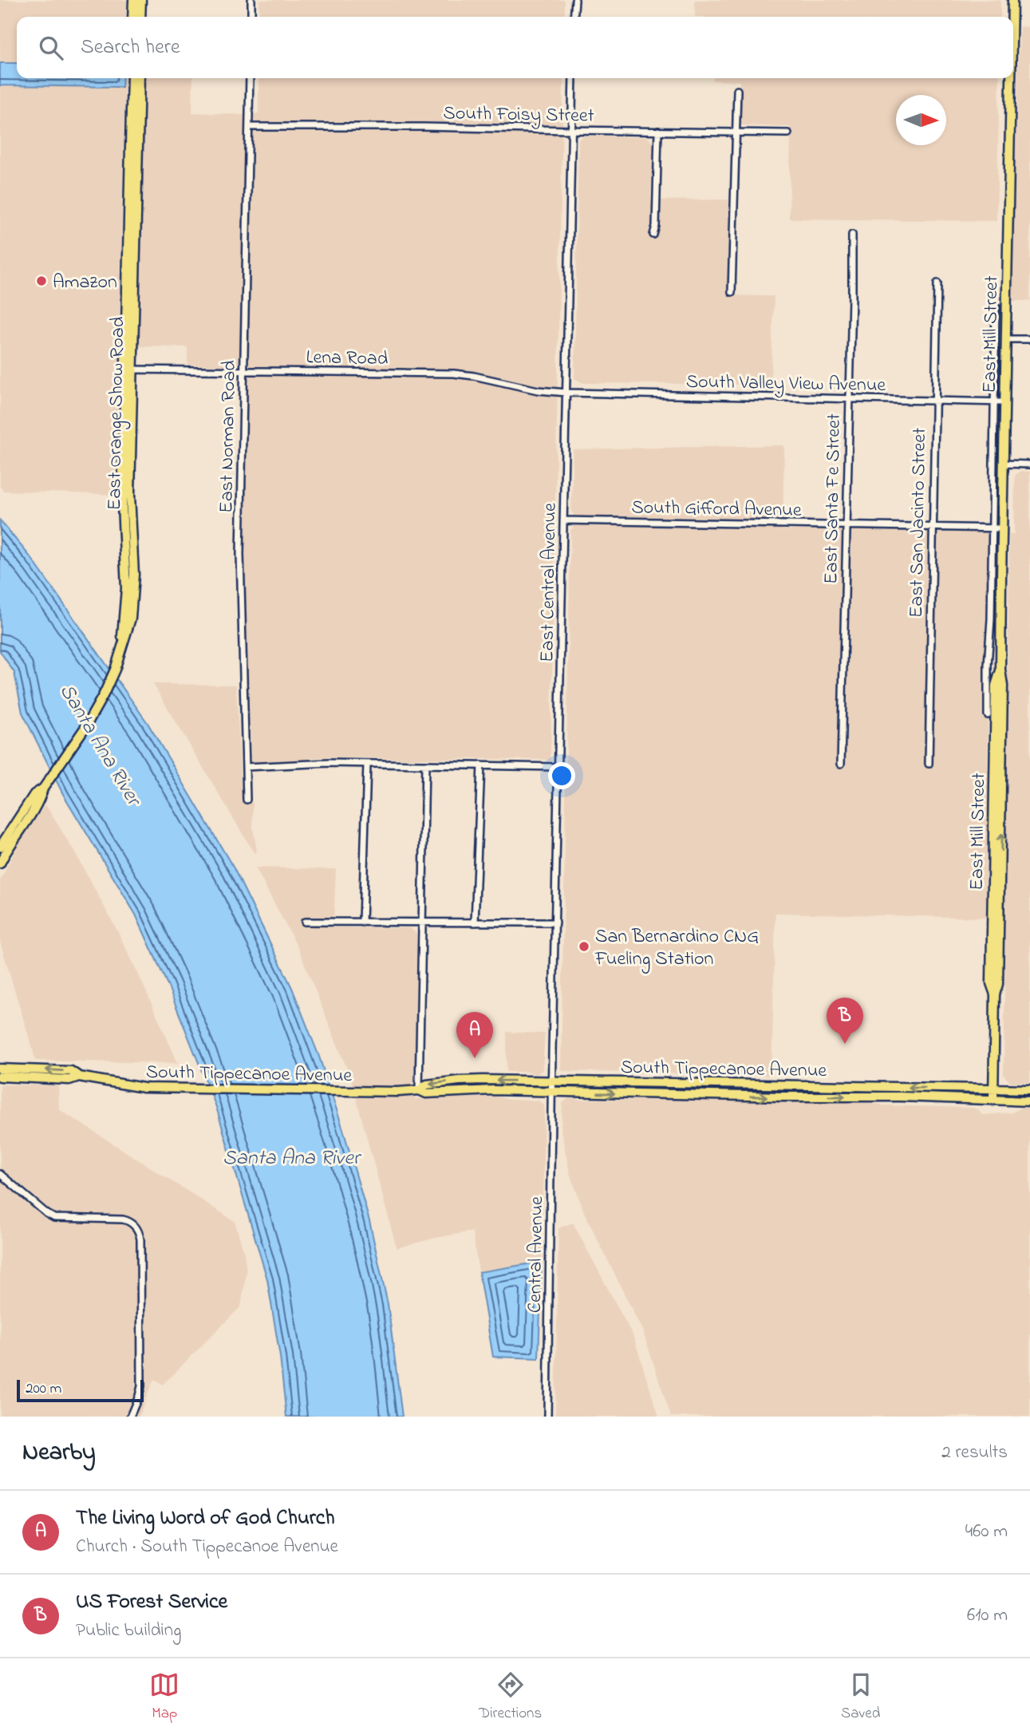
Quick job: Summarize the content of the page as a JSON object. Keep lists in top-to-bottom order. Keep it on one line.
{"streets":{"main road":["East Mill Street","East Orange Show Road","South Tippecanoe Avenue"],"street":["South Foisy Street","Lena Road","South Valley View Avenue","East Norman Road","East Santa Fe Street","South Gifford Avenue","East San Jacinto Street","East Central Avenue","Central Avenue"]},"crossings":[["South Foisy Street","East Norman Road"],["South Foisy Street","East Central Avenue"],["East Mill Street","South Valley View Avenue"],["East Mill Street","South Gifford Avenue"],["East Mill Street","South Tippecanoe Avenue"],["Lena Road","South Valley View Avenue"],["Lena Road","East Orange Show Road"],["Lena Road","East Norman Road"],["Lena Road","East Central Avenue"],["South Valley View Avenue","East Santa Fe Street"],["South Valley View Avenue","East San Jacinto Street"],["South Valley View Avenue","East Central Avenue"],["East Santa Fe Street","South Gifford Avenue"],["South Gifford Avenue","East San Jacinto Street"],["South Gifford Avenue","East Central Avenue"],["East Central Avenue","South Tippecanoe Avenue"],["East Central Avenue","Central Avenue"],["South Tippecanoe Avenue","Central Avenue"]],"water":["Santa Ana River"],"places":["Amazon","San Bernardino CNG Fueling Station"],"scale_bar":"200 m","north":"right","page":{"search":"Search here","pins":["B","A"],"scale":"200 m","heading":["Nearby","2 results"],"list":[{"mark":"A","name":"The Living Word of God Church","note":"Church · South Tippecanoe Avenue","value":"460 m"},{"mark":"B","name":"US Forest Service","note":"Public building","value":"610 m"}],"nav":["Map","Directions","Saved"]}}
